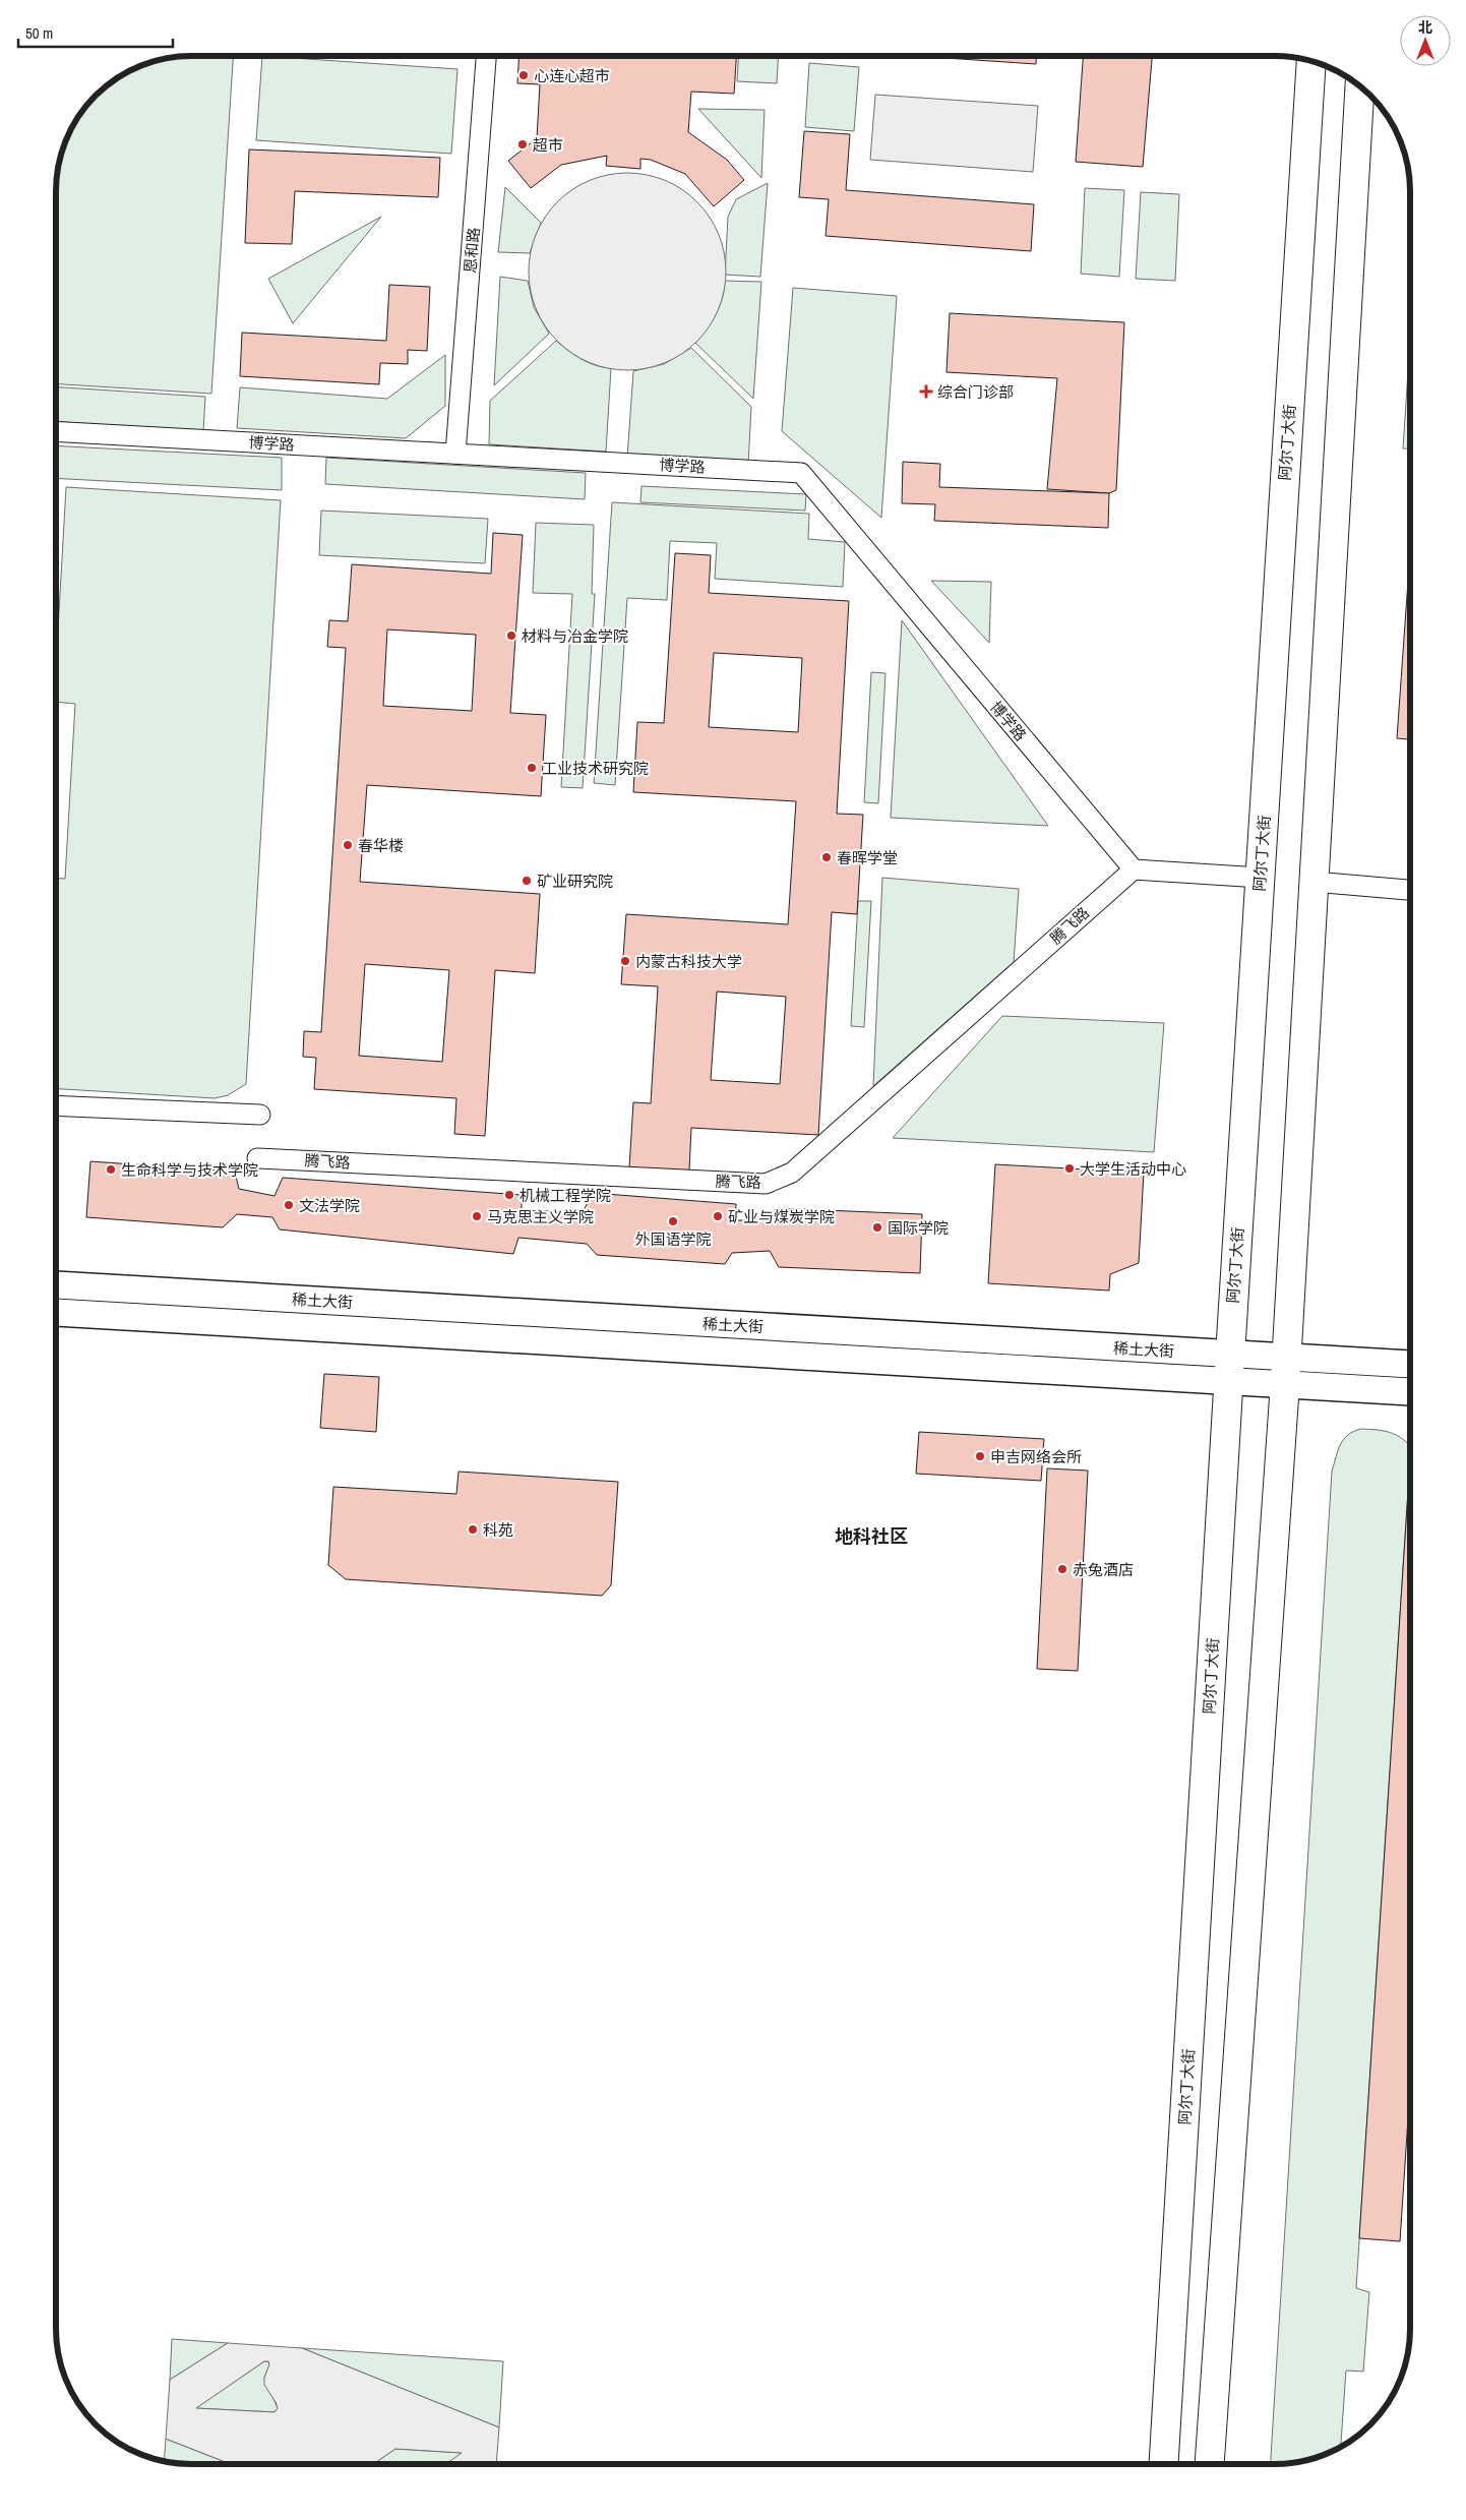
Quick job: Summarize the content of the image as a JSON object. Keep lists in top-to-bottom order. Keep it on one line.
{"streets":{"main road":["阿尔丁大街","稀土大街"],"street":["恩和路","博学路","腾飞路"]},"crossings":[["恩和路","博学路"],["阿尔丁大街","稀土大街"],["博学路","腾飞路"]],"districts":["地科社区"],"places":{"other":["心连心超市","超市","材料与冶金学院","工业技术研究院","春华楼","春晖学堂","矿业研究院","内蒙古科技大学","大学生活动中心","生命科学与技术学院","机械工程学院","文法学院","马克思主义学院","矿业与煤炭学院","外国语学院","国际学院","申吉网络会所","科苑","赤兔酒店"],"health":["综合门诊部"]},"scale_bar":"50 m","north":"top"}
